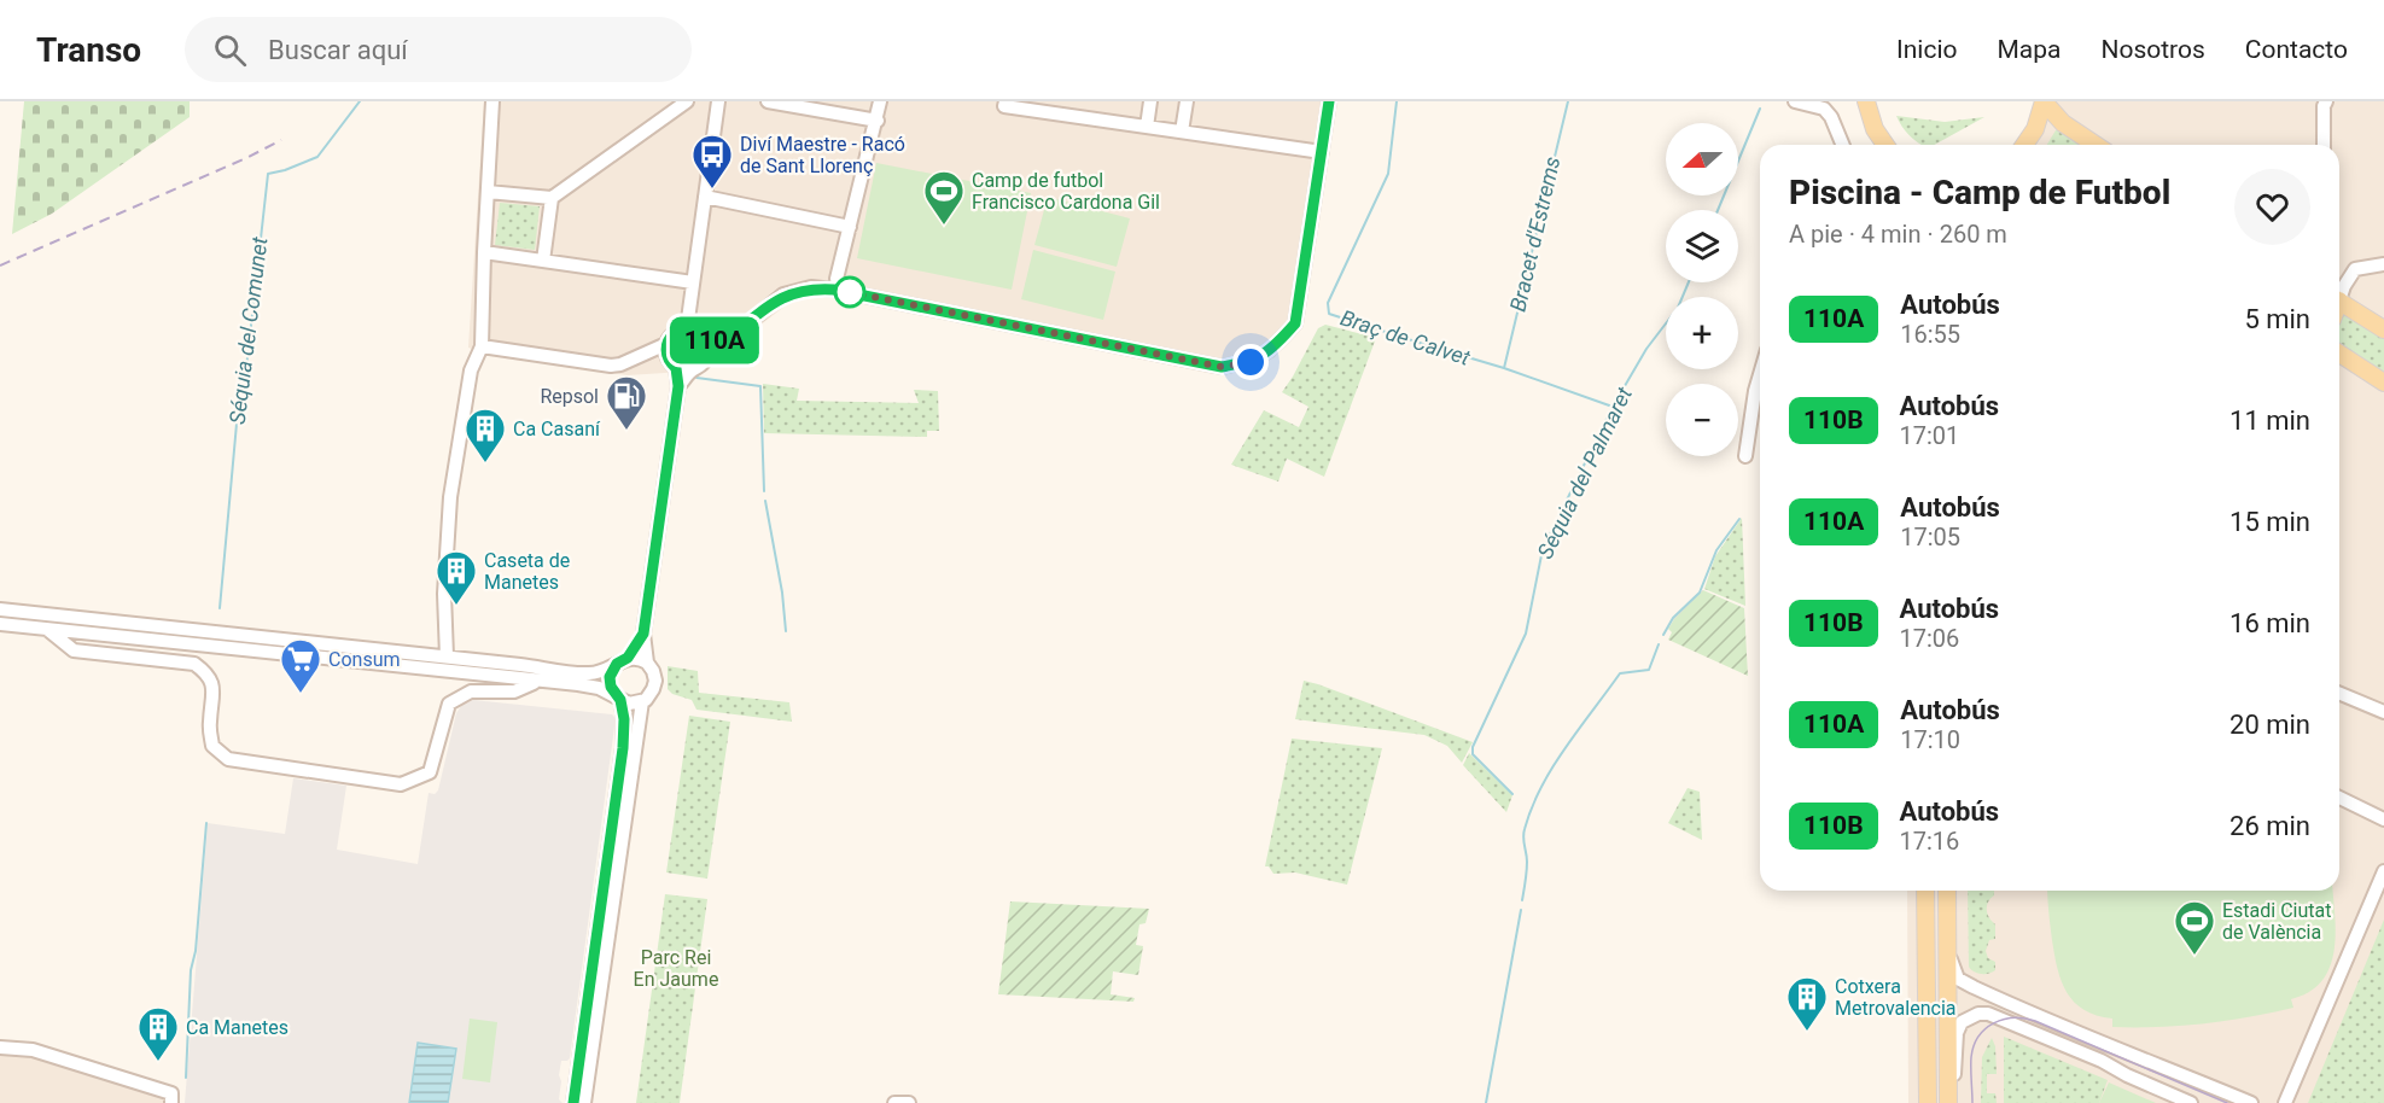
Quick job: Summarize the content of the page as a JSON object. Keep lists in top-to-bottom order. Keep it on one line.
{"water":["Bracet d'Estrems","Séquia del Comunet","Braç de Calvet","Séquia del Palmaret"],"parks":["Parc Rei En Jaume"],"places":{"bus stop":["Diví Maestre - Racó de Sant Llorenç"],"sports":["Camp de futbol Francisco Cardona Gil","Estadi Ciutat de València"],"fuel station":["Repsol"],"building":["Ca Casaní","Caseta de Manetes","Cotxera Metrovalencia","Ca Manetes"],"supermarket":["Consum"]},"lines":["bus line 110A"],"north":"left","page":{"header":"Transo","search":"Buscar aquí","nav":["Inicio","Mapa","Nosotros","Contacto"],"on_map":"110A","map_buttons":["+","−"],"heading":["Piscina - Camp de Futbol","A pie · 4 min · 260 m"],"list":[{"mark":"110A","name":"Autobús","note":"16:55","value":"5 min"},{"mark":"110B","name":"Autobús","note":"17:01","value":"11 min"},{"mark":"110A","name":"Autobús","note":"17:05","value":"15 min"},{"mark":"110B","name":"Autobús","note":"17:06","value":"16 min"},{"mark":"110A","name":"Autobús","note":"17:10","value":"20 min"},{"mark":"110B","name":"Autobús","note":"17:16","value":"26 min"}]}}
